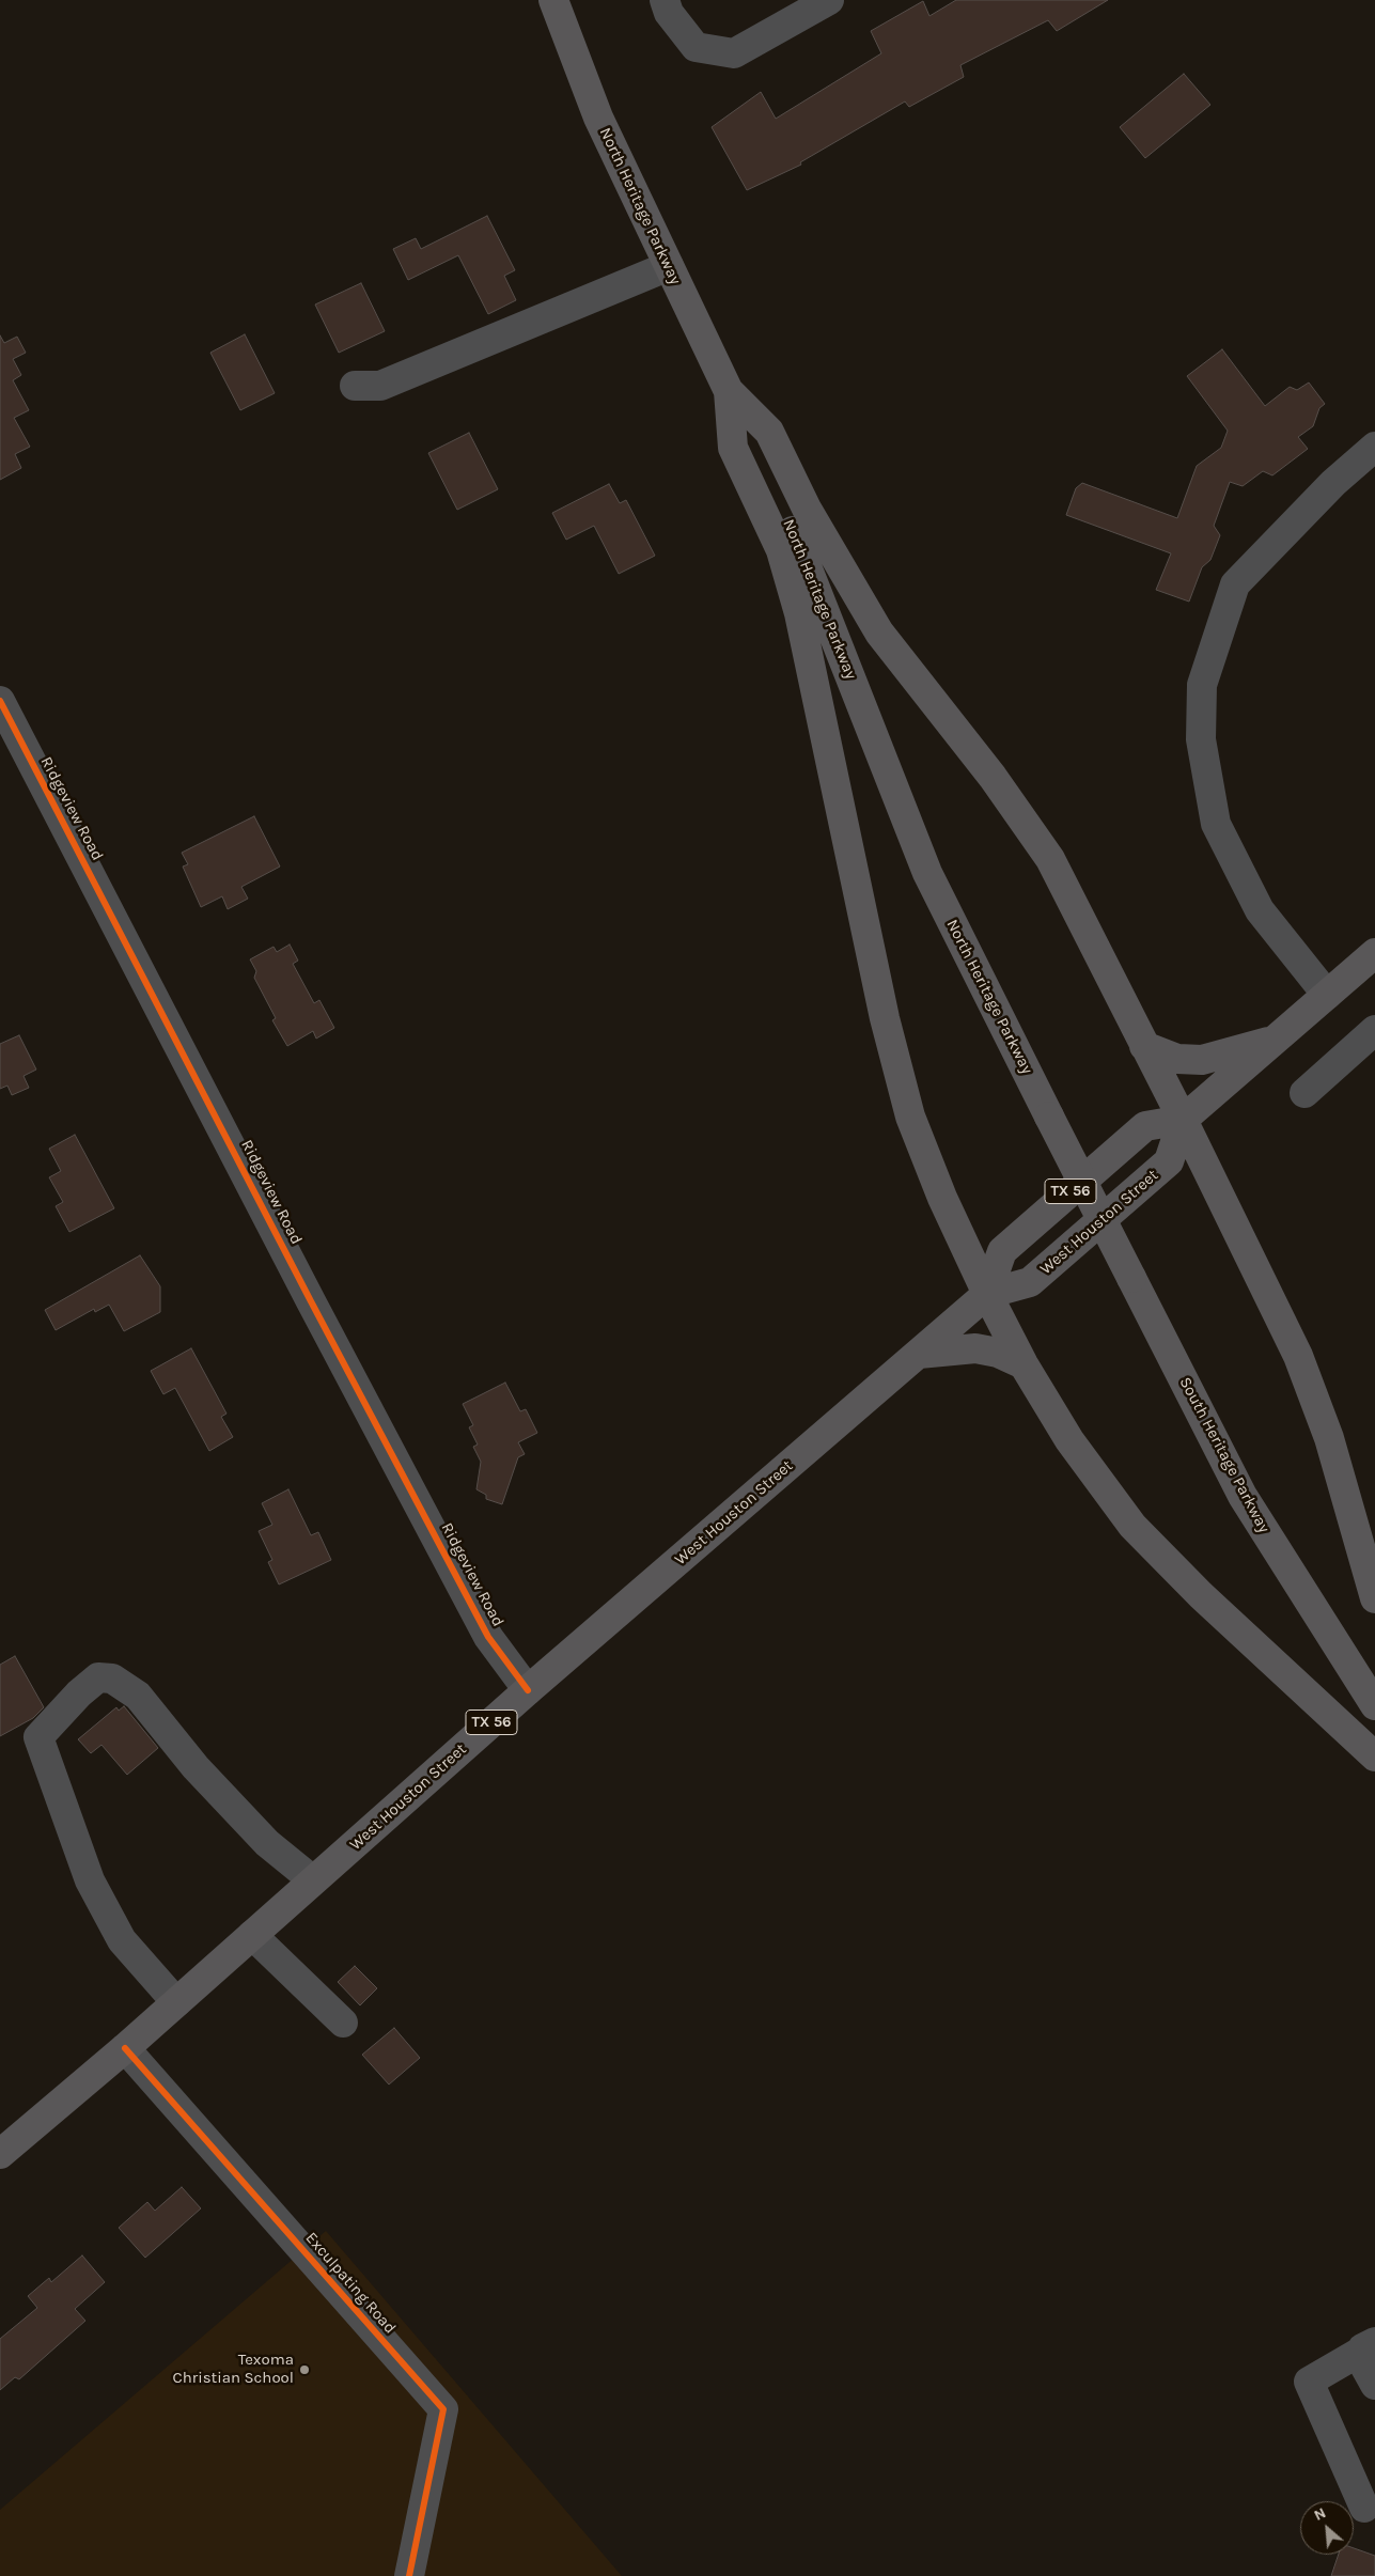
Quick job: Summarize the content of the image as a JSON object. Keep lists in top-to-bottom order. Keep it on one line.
{"streets":{"main road":["North Heritage Parkway","TX 56","West Houston Street","South Heritage Parkway"],"street":["Ridgeview Road","Exculpating Road"]},"crossings":[["North Heritage Parkway","South Heritage Parkway"],["Ridgeview Road","West Houston Street"],["TX 56","West Houston Street"],["West Houston Street","Exculpating Road"]],"places":["Texoma Christian School"],"north":"top left"}
